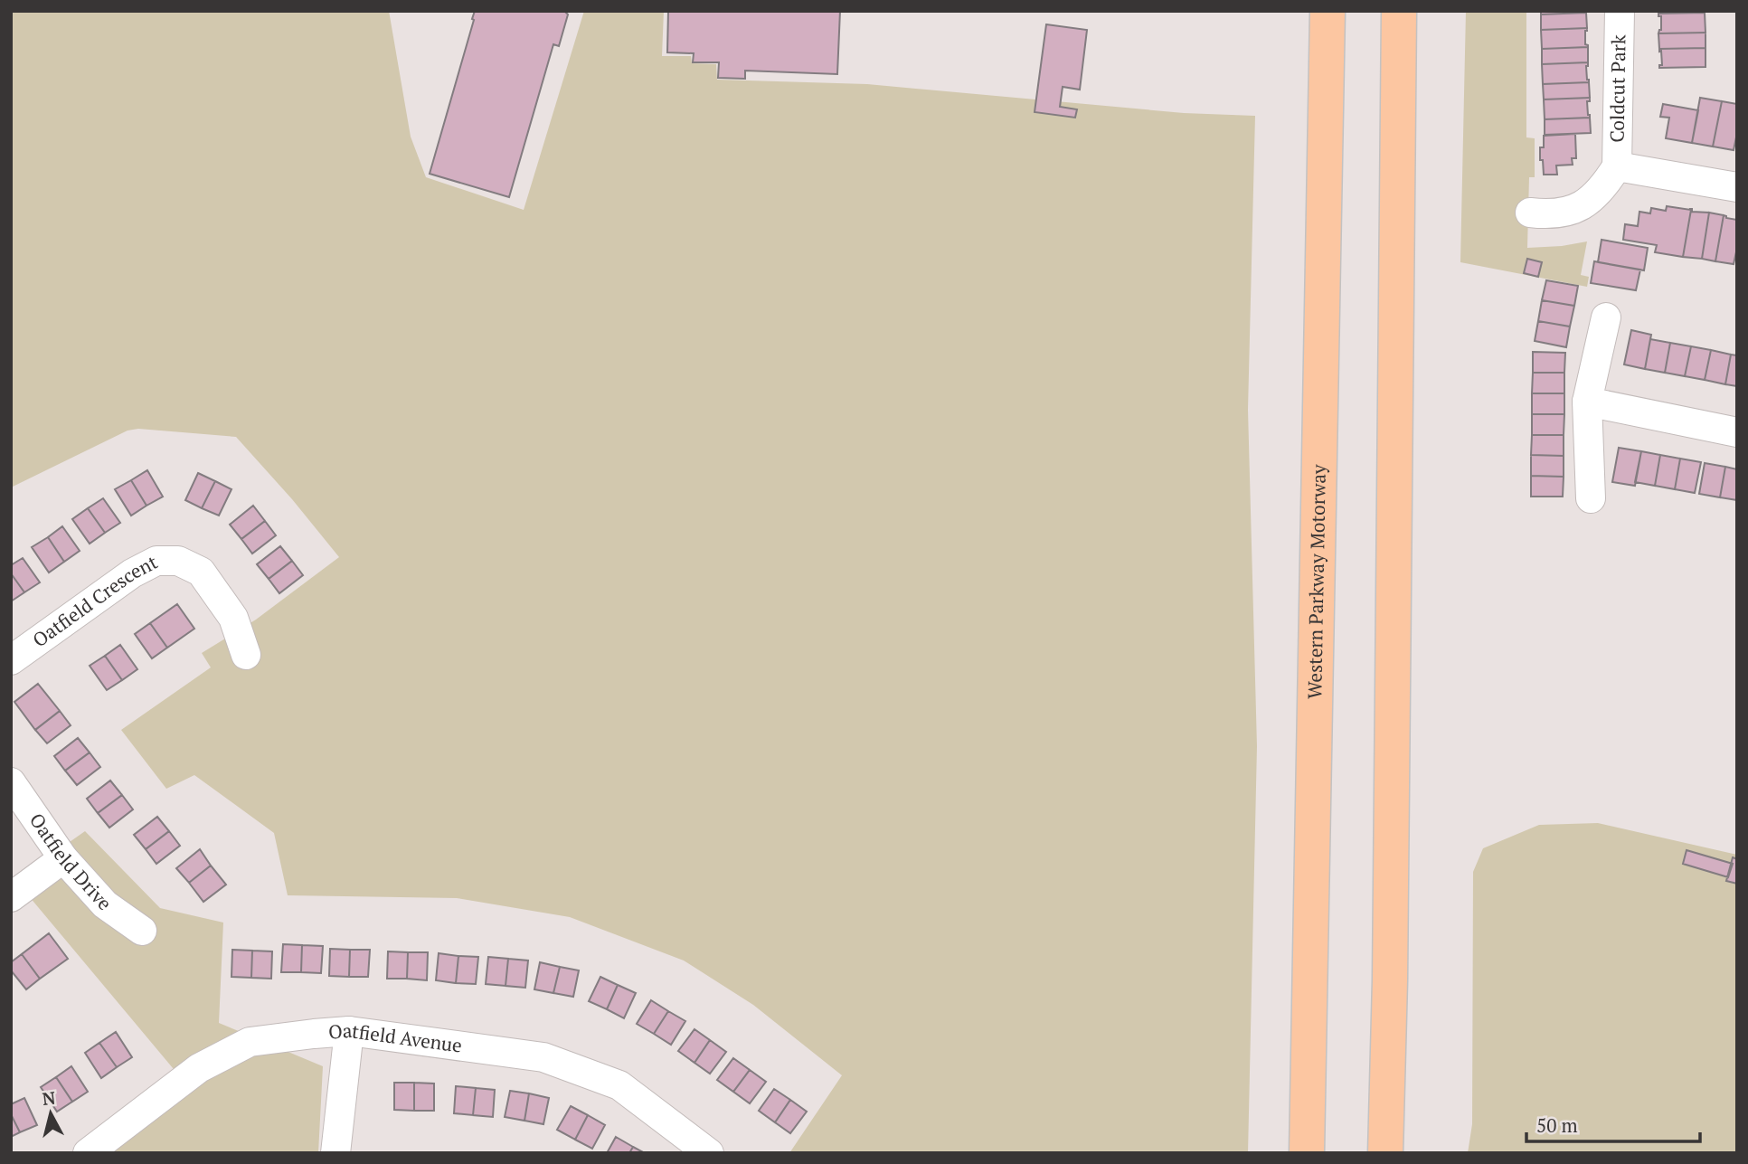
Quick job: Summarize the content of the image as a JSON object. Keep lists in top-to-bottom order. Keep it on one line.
{"streets":{"highway":["Western Parkway Motorway"],"street":["Coldcut Park","Oatfield Crescent","Oatfield Drive","Oatfield Avenue"]},"scale_bar":"50 m","north":"top"}
